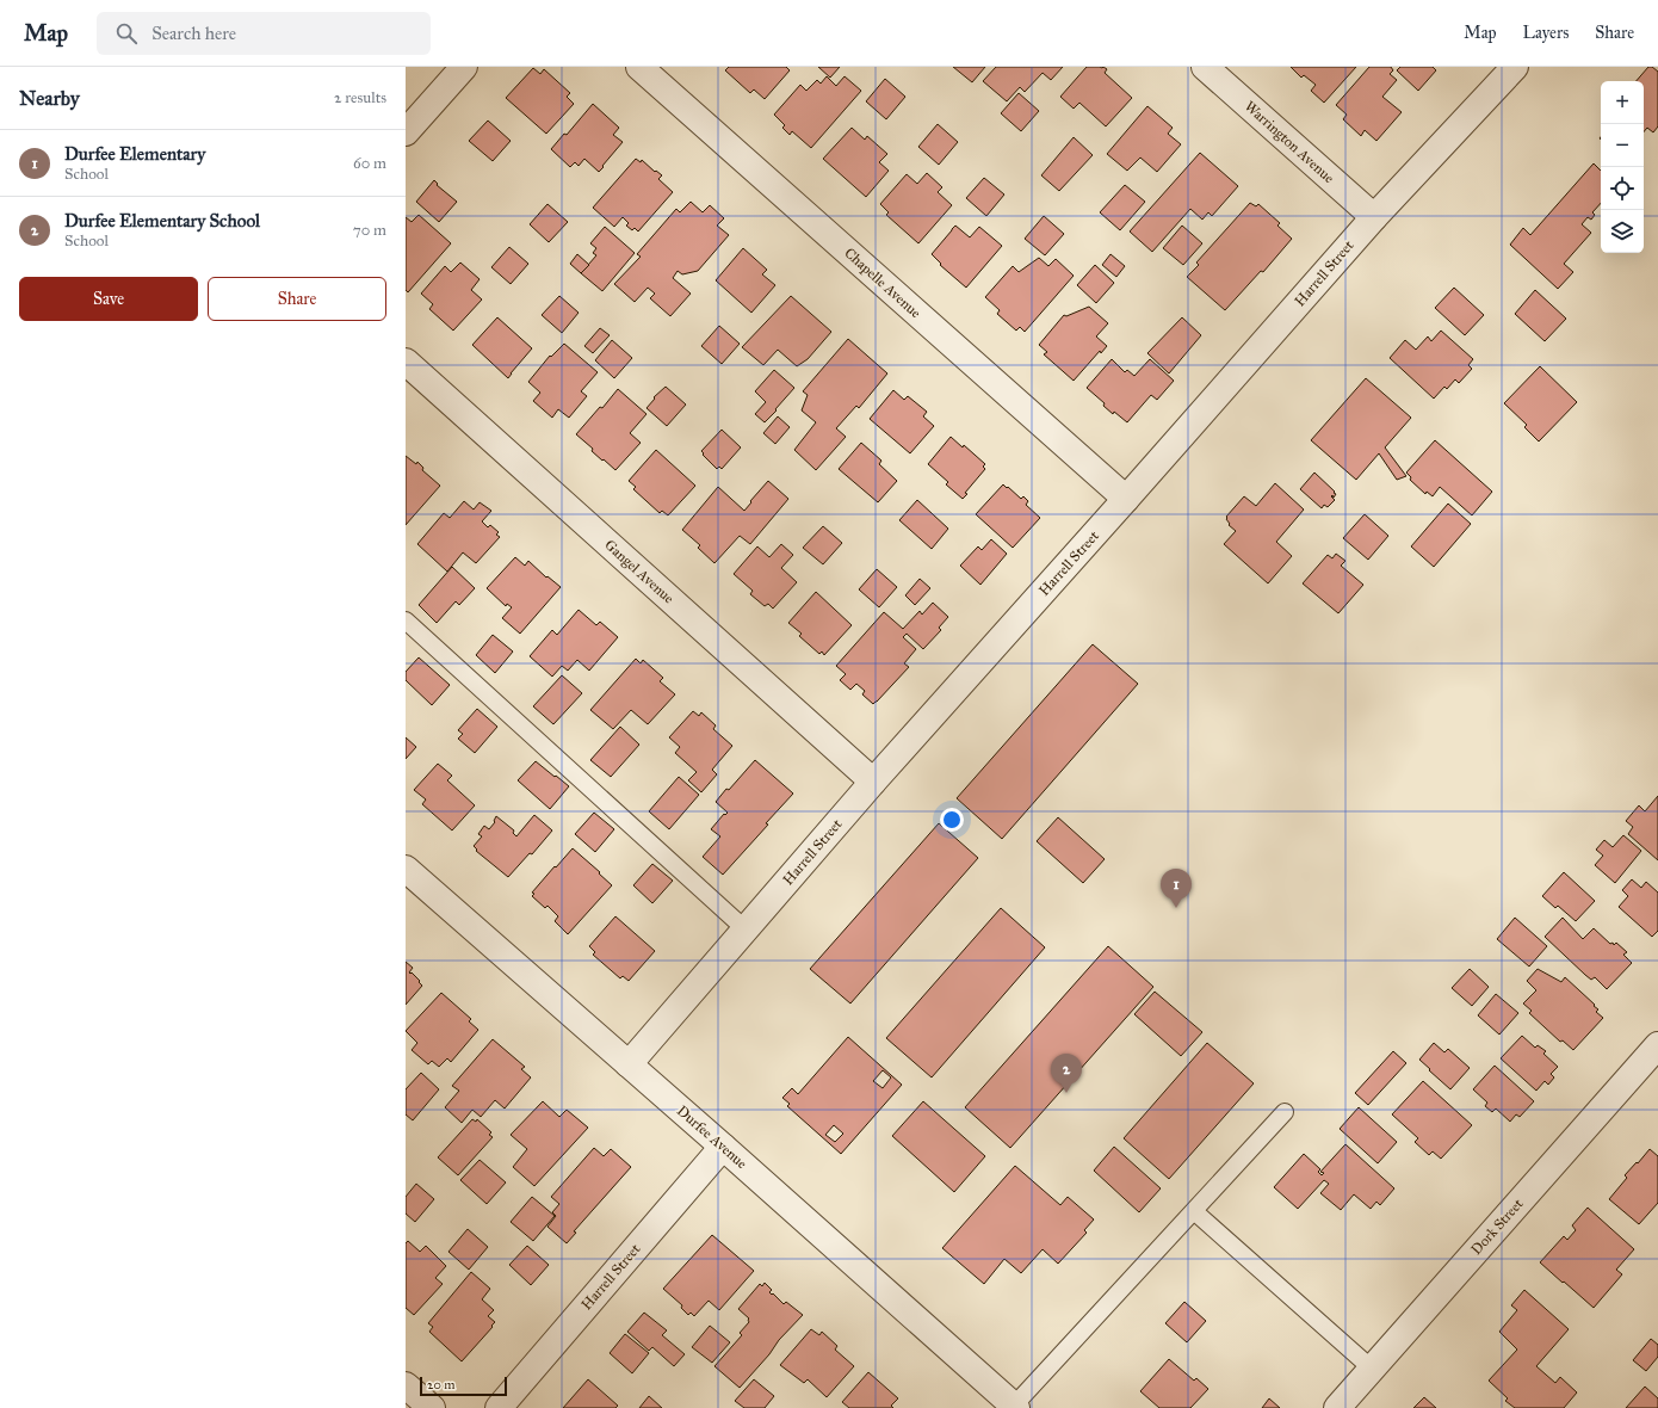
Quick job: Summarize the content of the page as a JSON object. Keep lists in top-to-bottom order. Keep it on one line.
{"streets":{"street":["Warrington Avenue","Harrell Street","Chapelle Avenue","Gangel Avenue","Durfee Avenue","Dork Street"]},"crossings":[["Warrington Avenue","Harrell Street"],["Harrell Street","Chapelle Avenue"],["Harrell Street","Gangel Avenue"],["Harrell Street","Durfee Avenue"]],"scale_bar":"20 m","page":{"header":"Map","search":"Search here","nav":["Map","Layers","Share"],"heading":["Nearby","2 results"],"map_buttons":["+","−"],"list":[{"mark":"1","name":"Durfee Elementary","note":"School","value":"60 m"},{"mark":"2","name":"Durfee Elementary School","note":"School","value":"70 m"}],"buttons":["Save","Share"],"pins":["1","2"],"scale":"20 m"}}
